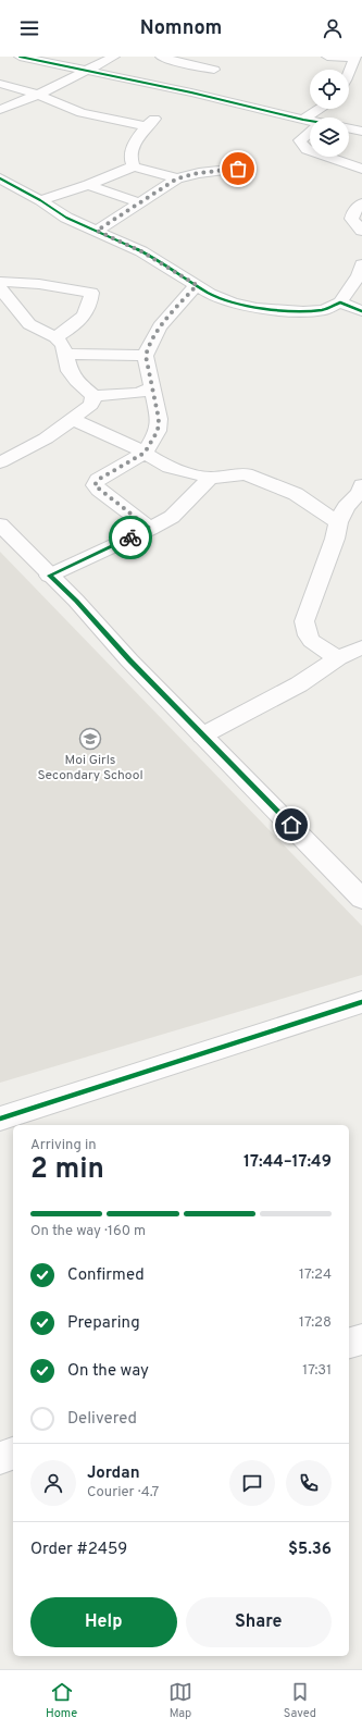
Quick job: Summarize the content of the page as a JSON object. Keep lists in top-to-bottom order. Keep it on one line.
{"places":{"school or university":["Moi Girls Secondary School"]},"page":{"header":"Nomnom","heading":["2 min","Arriving in","17:44–17:49"],"panel":["Jordan","Courier · 4.7","Order #2459","$5.36"],"bar":"On the way · 160 m","list":[["Confirmed","17:24"],["Preparing","17:28"],["On the way","17:31"],"Delivered"],"buttons":["Help","Share"],"tabs":["Home","Map","Saved"]}}
